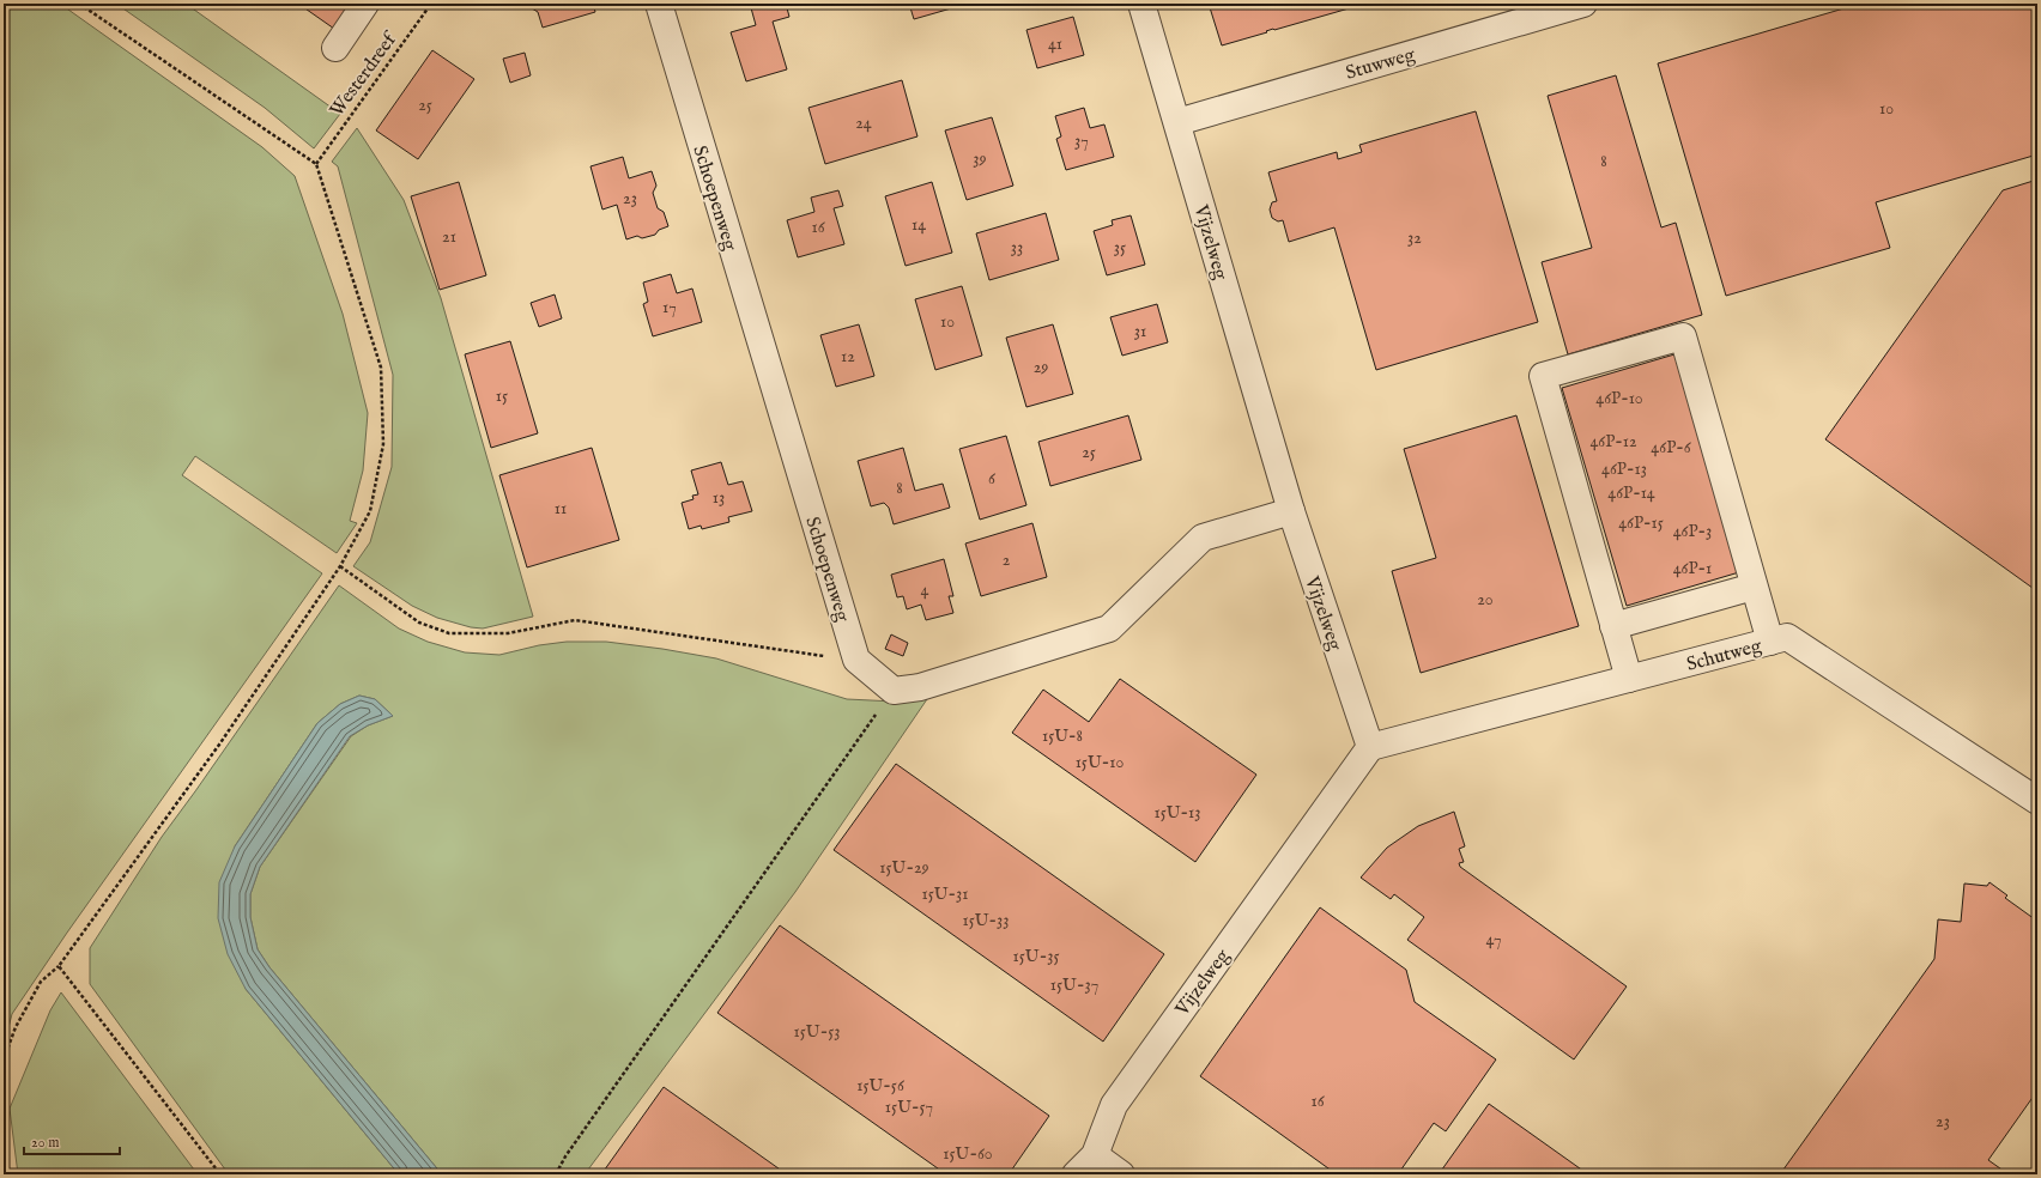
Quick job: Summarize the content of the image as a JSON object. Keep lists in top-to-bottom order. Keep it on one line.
{"streets":{"street":["Stuwweg","Schoepenweg","Vijzelweg","Schutweg"],"path":["Westerdreef"]},"crossings":[["Stuwweg","Vijzelweg"],["Vijzelweg","Schutweg"]],"house_numbers":["41","25","10","24","37","39","8","23","14","16","21","32","33","35","17","10","31","12","29","15","46P-10","46P-12","46P-6","25","46P-13","6","8","46P-14","13","11","46P-15","46P-3","2","46P-1","4","20","15U-8","15U-10","15U-13","15U-29","15U-31","15U-33","47","15U-35","15U-37","15U-53","15U-56","16","15U-57","23","15U-60"],"scale_bar":"20 m"}
